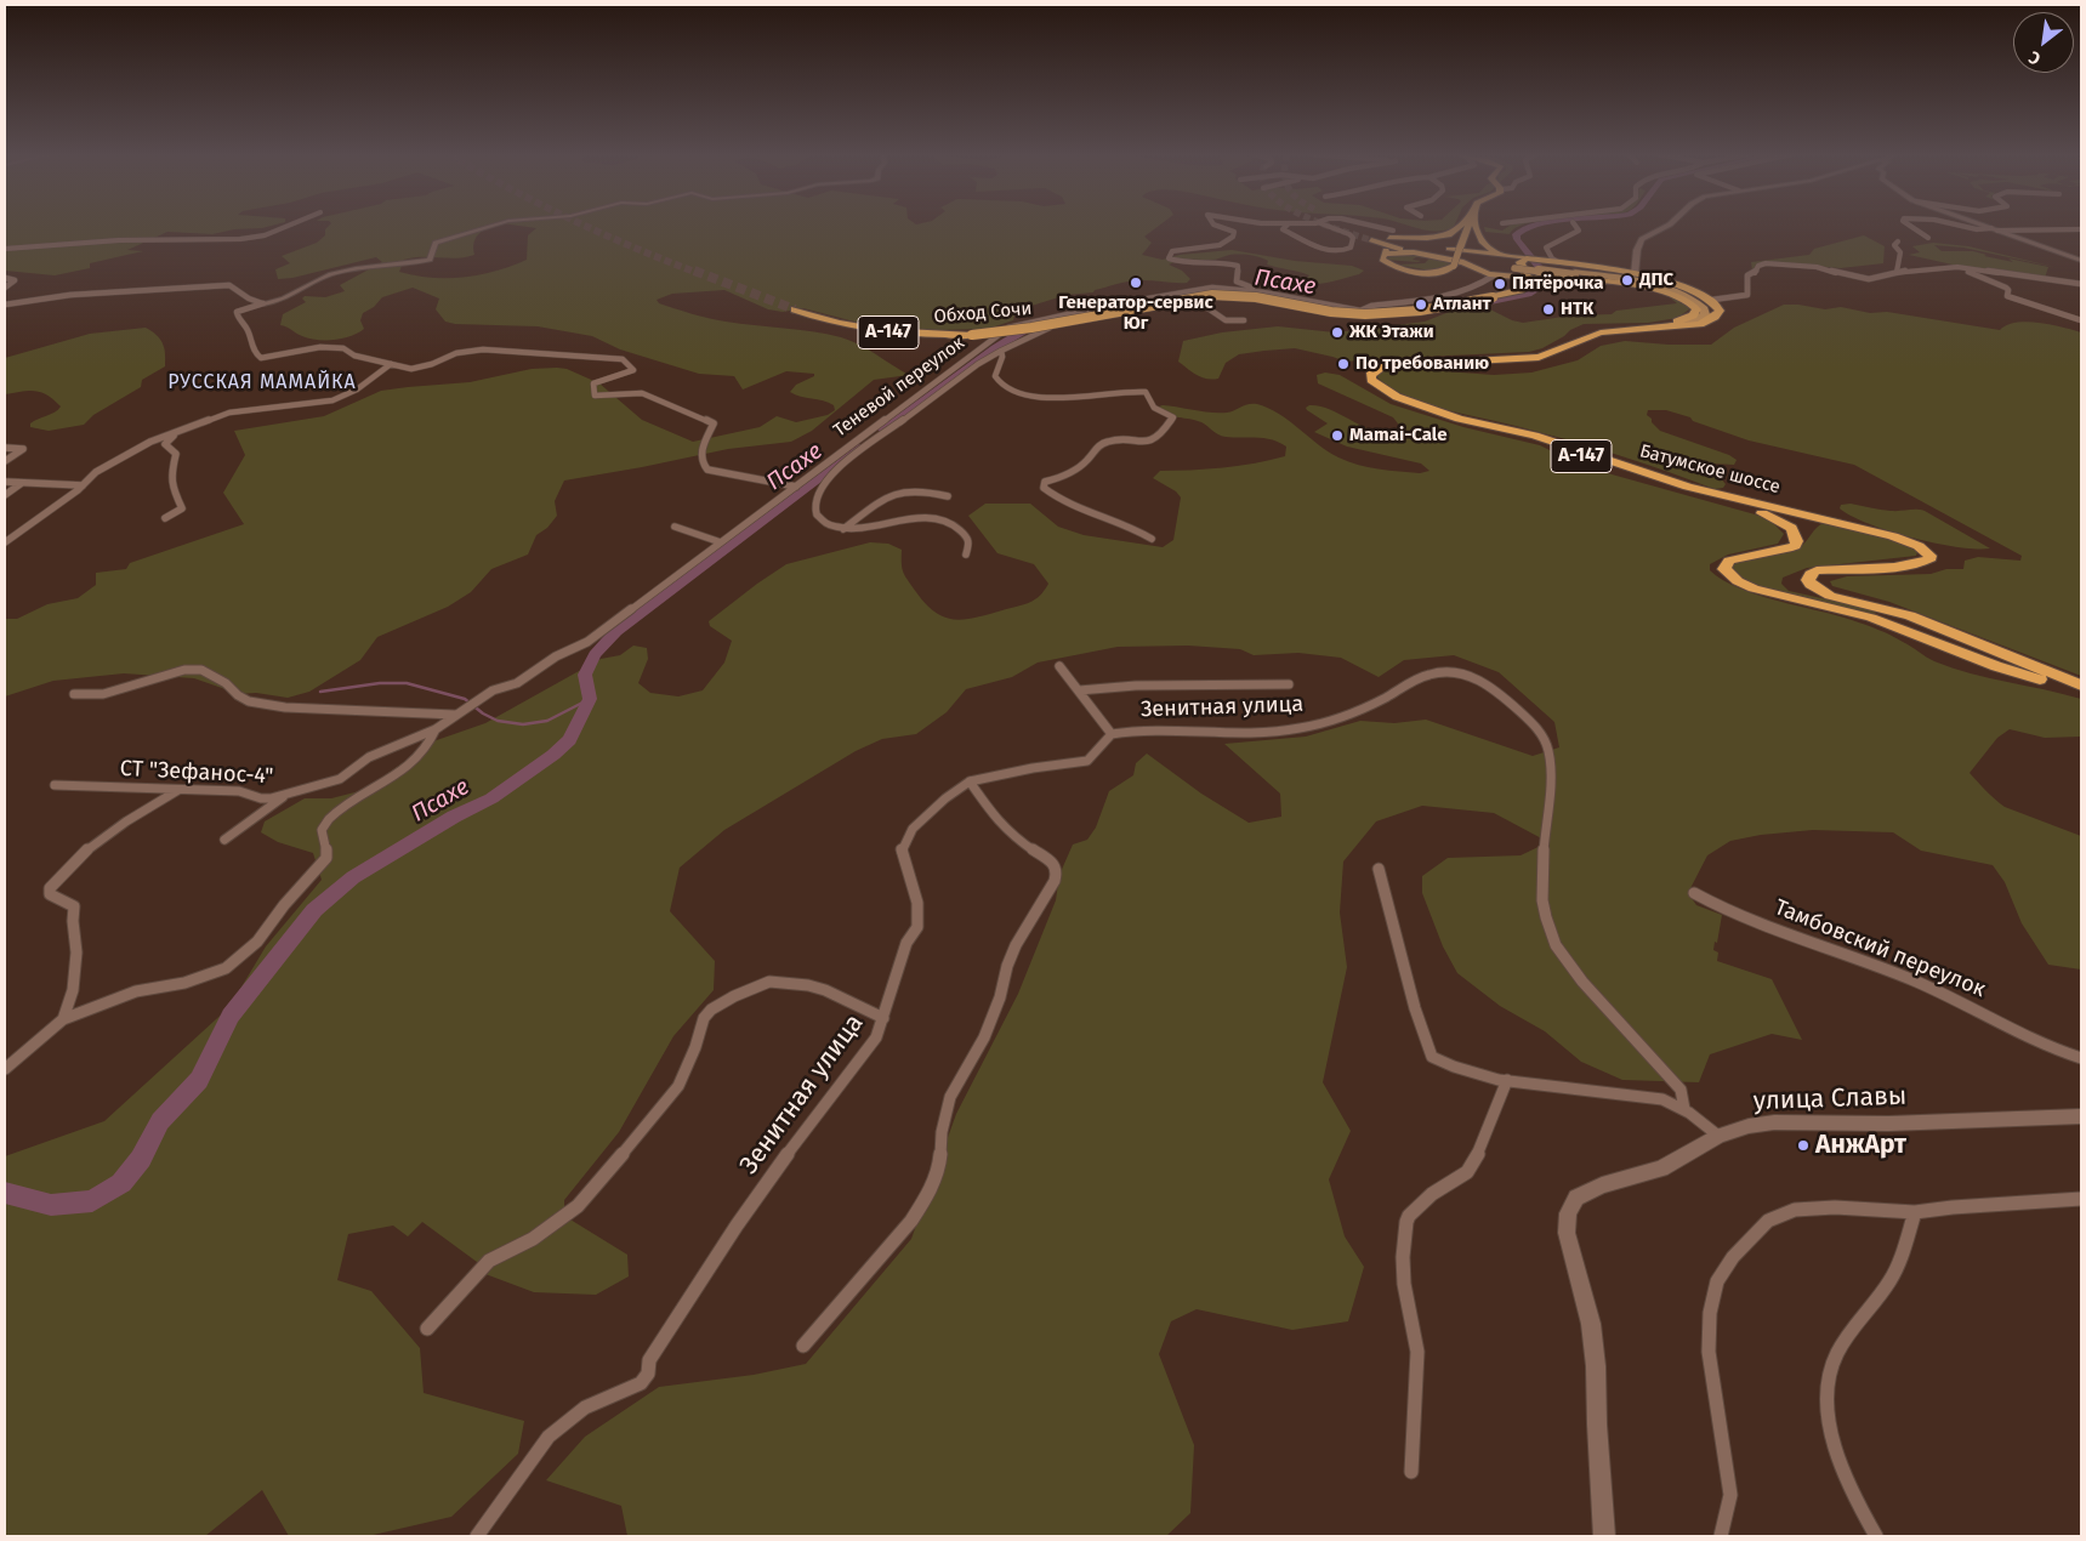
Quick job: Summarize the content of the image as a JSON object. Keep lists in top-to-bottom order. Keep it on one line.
{"streets":{"highway":["Обход Сочи","А-147","Батумское шоссе"],"street":["Теневой переулок","Зенитная улица","СТ \"Зефанос-4\"","Тамбовский переулок","улица Славы"]},"crossings":[["Обход Сочи","А-147"],["А-147","Теневой переулок"],["А-147","Батумское шоссе"],["Теневой переулок","СТ \"Зефанос-4\""]],"districts":["РУССКАЯ МАМАЙКА"],"water":["Псахе"],"places":["ДПС","Генератор-сервис Юг","Пятёрочка","Атлант","НТК","ЖК Этажи","По требованию","Mamai-Cale","АнжАрт"],"north":"bottom left"}
